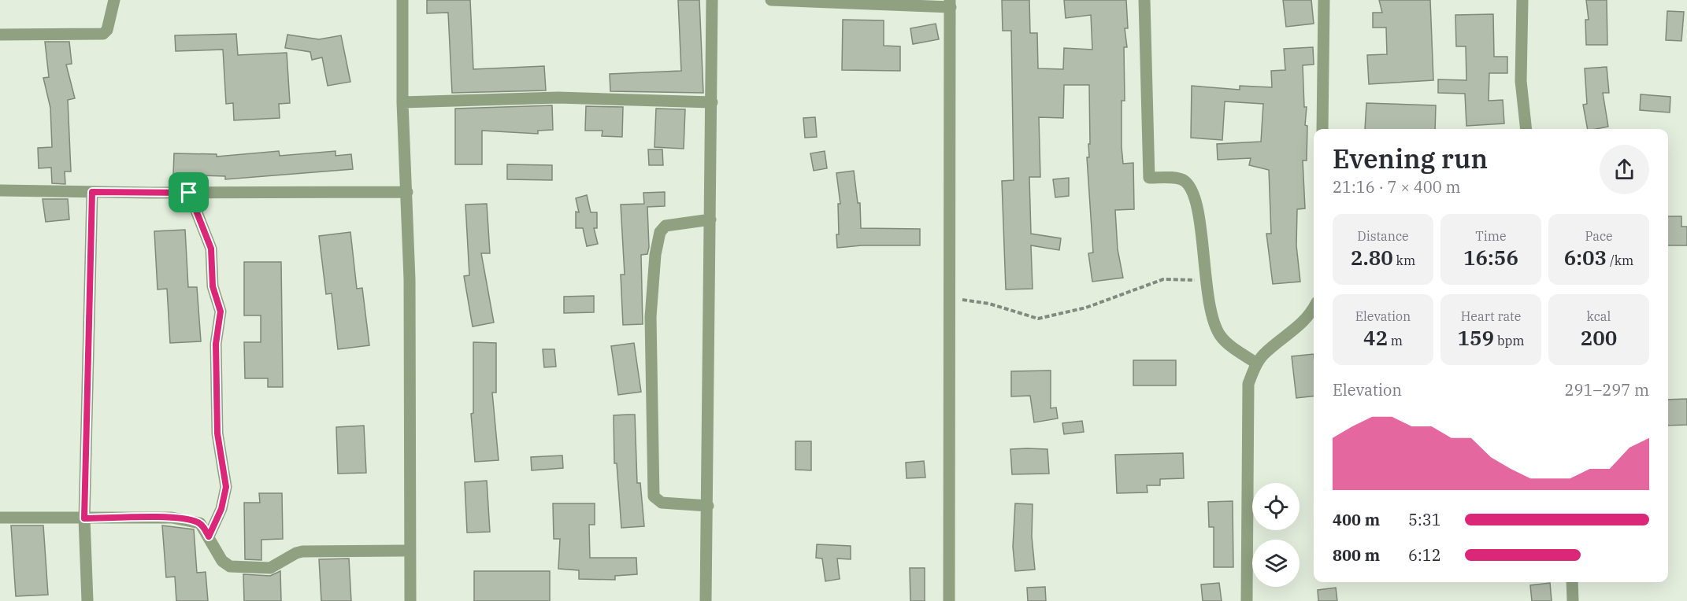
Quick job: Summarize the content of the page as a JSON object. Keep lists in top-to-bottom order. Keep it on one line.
{"page":{"heading":["Evening run","21:16 · 7 × 400 m"],"stats":[["Distance","2.80 km"],["Time","16:56"],["Pace","6:03 /km"],["Elevation","42 m"],["Heart rate","159 bpm"],["kcal","200"]],"chart":["Elevation","291–297 m"],"list":[{"name":"400 m","note":"5:31"},{"name":"800 m","note":"6:12"}]}}
